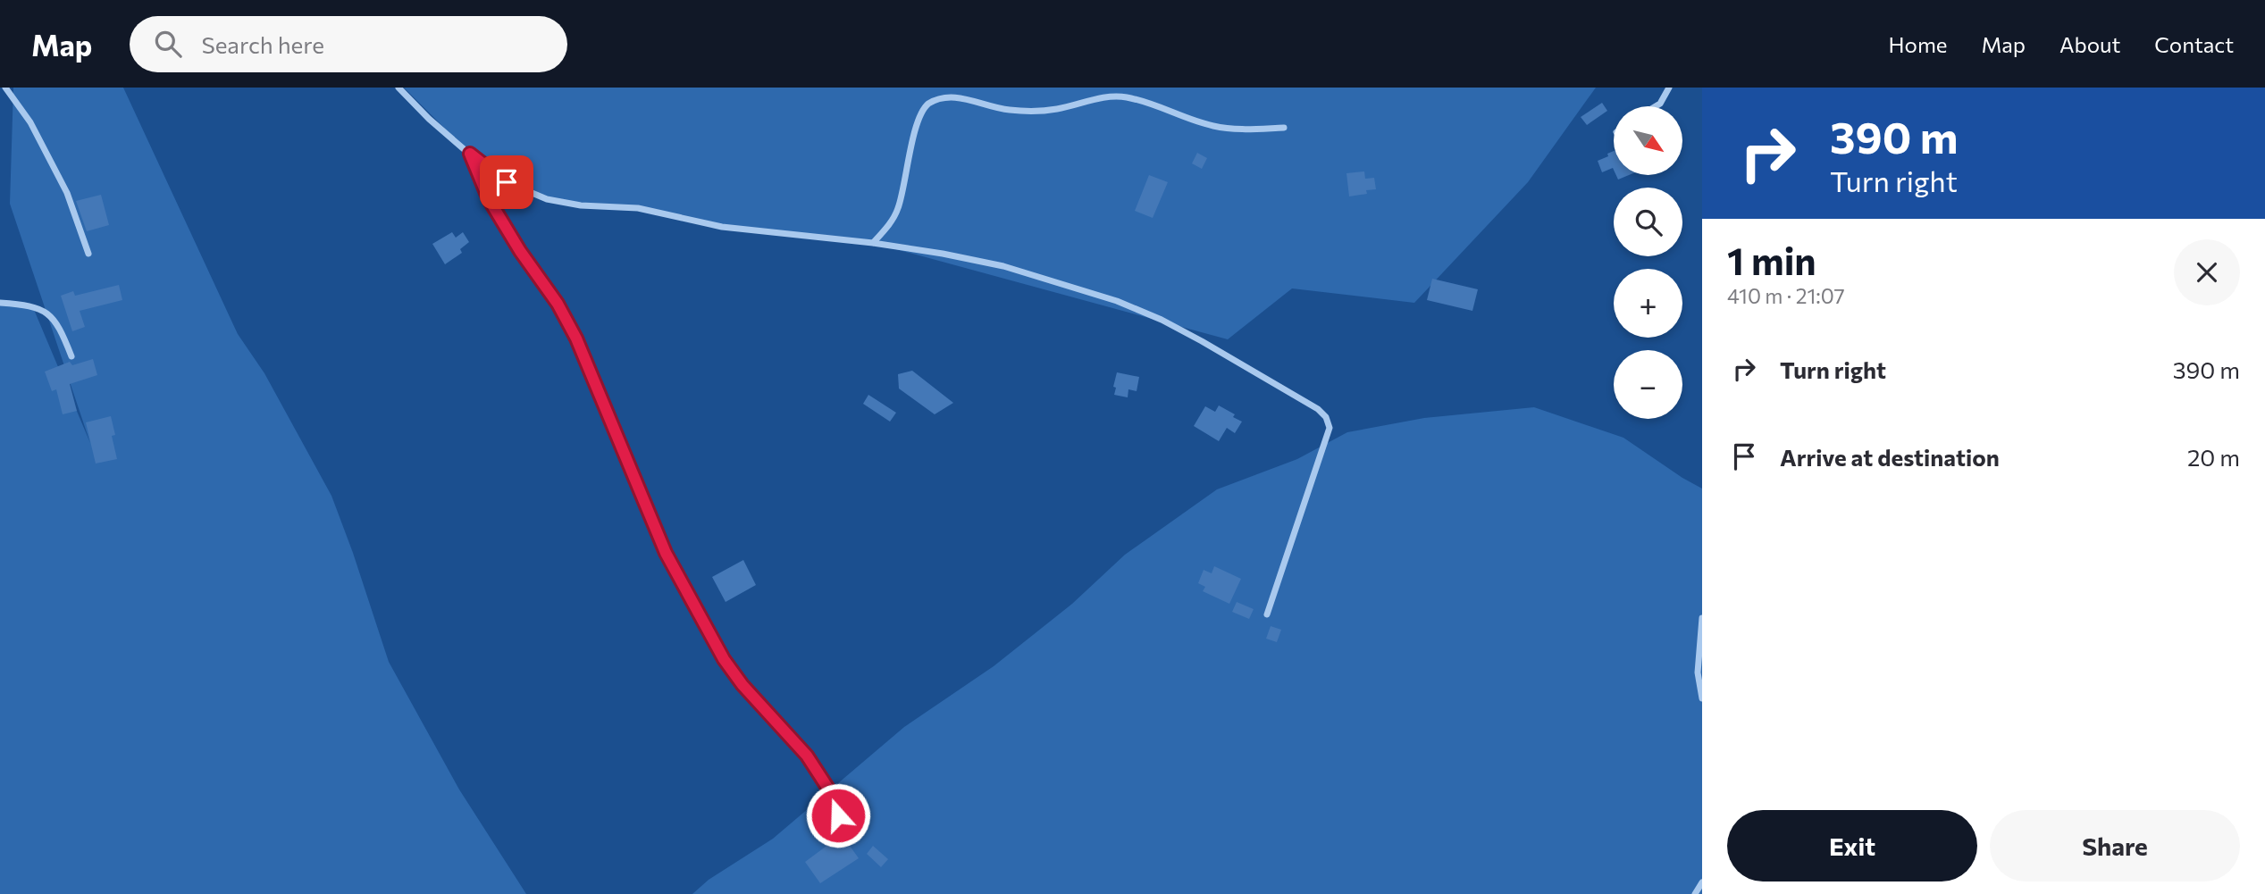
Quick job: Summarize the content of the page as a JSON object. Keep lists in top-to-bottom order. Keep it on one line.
{"north":"bottom right","page":{"header":"Map","search":"Search here","nav":["Home","Map","About","Contact"],"turn":["390 m","Turn right"],"map_buttons":["+","−"],"heading":["1 min","410 m · 21:07"],"list":[{"name":"Turn right","value":"390 m"},{"name":"Arrive at destination","value":"20 m"}],"buttons":["Exit","Share"]}}
